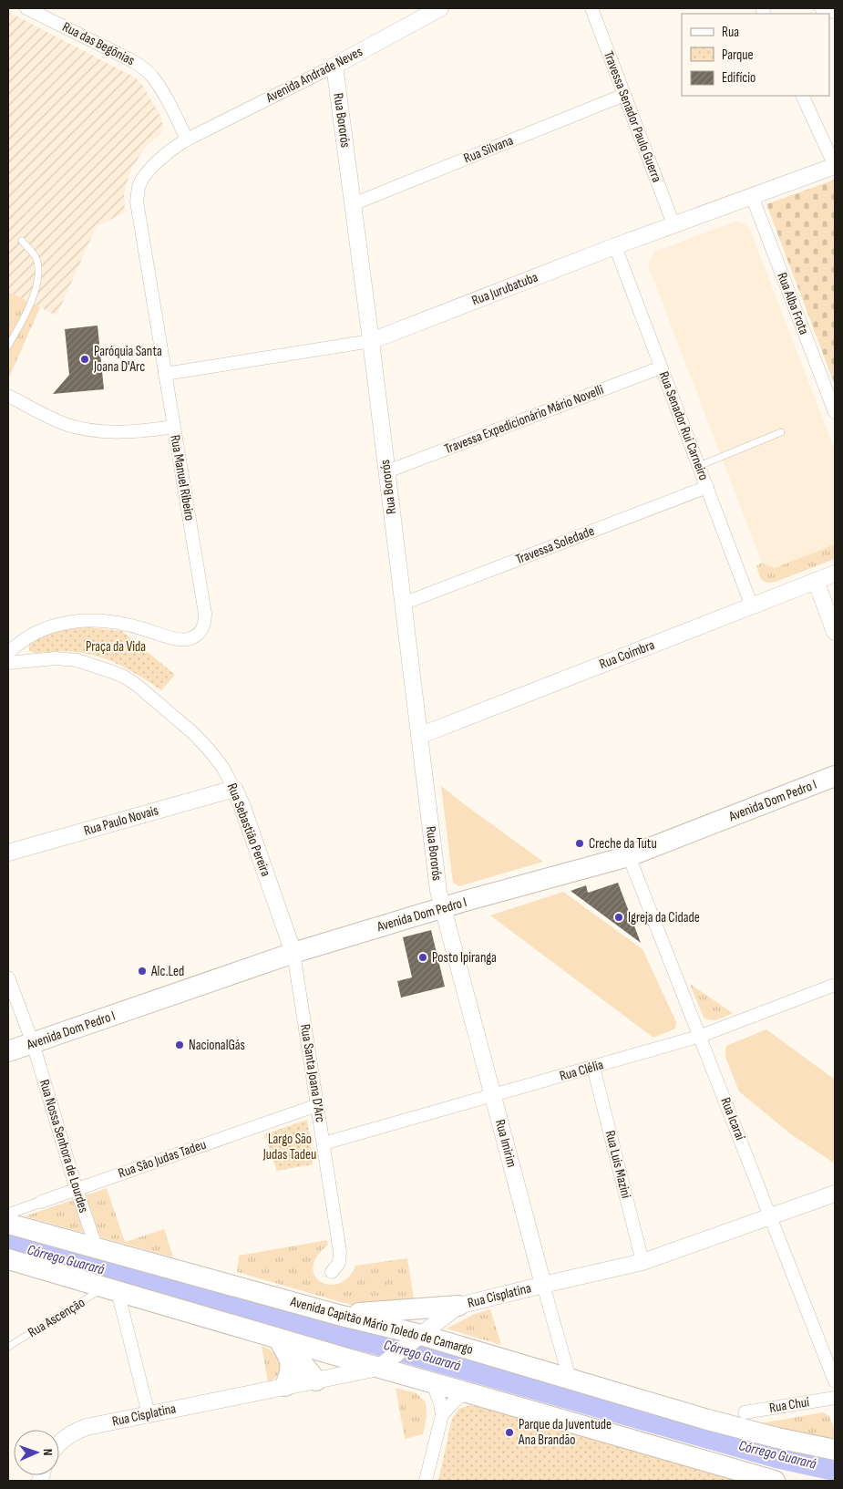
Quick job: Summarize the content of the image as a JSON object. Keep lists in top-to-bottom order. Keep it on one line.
{"streets":{"main road":["Avenida Dom Pedro I","Avenida Capitão Mário Toledo de Camargo"],"street":["Rua das Begônias","Avenida Andrade Neves","Travessa Senador Paulo Guerra","Rua Bororós","Rua Silvana","Rua Jurubatuba","Rua Alba Frota","Travessa Expedicionário Mário Novelli","Rua Senador Rui Carneiro","Rua Manuel Ribeiro","Travessa Soledade","Rua Coimbra","Rua Paulo Novais","Rua Sebastião Pereira","Rua Clélia","Rua Santa Joana D'Arc","Rua Icaraí","Rua Imirim","Rua Nossa Senhora de Lourdes","Rua São Judas Tadeu","Rua Luis Mazini","Rua Cisplatina","Rua Chuí"],"lane":["Rua Ascenção"]},"crossings":[["Rua das Begônias","Avenida Andrade Neves"],["Rua das Begônias","Rua Manuel Ribeiro"],["Avenida Andrade Neves","Rua Bororós"],["Avenida Andrade Neves","Rua Manuel Ribeiro"],["Travessa Senador Paulo Guerra","Rua Silvana"],["Travessa Senador Paulo Guerra","Rua Jurubatuba"],["Rua Bororós","Rua Silvana"],["Rua Bororós","Rua Jurubatuba"],["Rua Bororós","Travessa Expedicionário Mário Novelli"],["Rua Bororós","Travessa Soledade"],["Rua Bororós","Rua Coimbra"],["Rua Bororós","Avenida Dom Pedro I"],["Rua Bororós","Rua Imirim"],["Rua Jurubatuba","Rua Alba Frota"],["Rua Jurubatuba","Rua Senador Rui Carneiro"],["Rua Jurubatuba","Rua Manuel Ribeiro"],["Travessa Expedicionário Mário Novelli","Rua Senador Rui Carneiro"],["Rua Senador Rui Carneiro","Travessa Soledade"],["Rua Senador Rui Carneiro","Rua Coimbra"],["Avenida Dom Pedro I","Rua Sebastião Pereira"],["Avenida Dom Pedro I","Rua Santa Joana D'Arc"],["Avenida Dom Pedro I","Rua Icaraí"],["Avenida Dom Pedro I","Rua Imirim"],["Avenida Dom Pedro I","Rua Nossa Senhora de Lourdes"],["Rua Paulo Novais","Rua Sebastião Pereira"],["Rua Sebastião Pereira","Rua Santa Joana D'Arc"],["Rua Clélia","Rua Santa Joana D'Arc"],["Rua Clélia","Rua Icaraí"],["Rua Clélia","Rua Imirim"],["Rua Clélia","Rua Luis Mazini"],["Rua Santa Joana D'Arc","Rua São Judas Tadeu"],["Rua Icaraí","Rua Cisplatina"],["Rua Imirim","Rua Cisplatina"],["Rua Imirim","Avenida Capitão Mário Toledo de Camargo"],["Rua Nossa Senhora de Lourdes","Rua São Judas Tadeu"],["Rua Nossa Senhora de Lourdes","Avenida Capitão Mário Toledo de Camargo"],["Rua Luis Mazini","Rua Cisplatina"],["Rua Cisplatina","Avenida Capitão Mário Toledo de Camargo"]],"water":["Córrego Guarará"],"parks":["Praça da Vida","Largo São Judas Tadeu"],"places":["Paróquia Santa Joana D'Arc","Creche da Tutu","Igreja da Cidade","Posto Ipiranga","Alc.Led","NacionalGás","Parque da Juventude Ana Brandão"],"legend":["Rua","Parque","Edifício"],"north":"right"}
